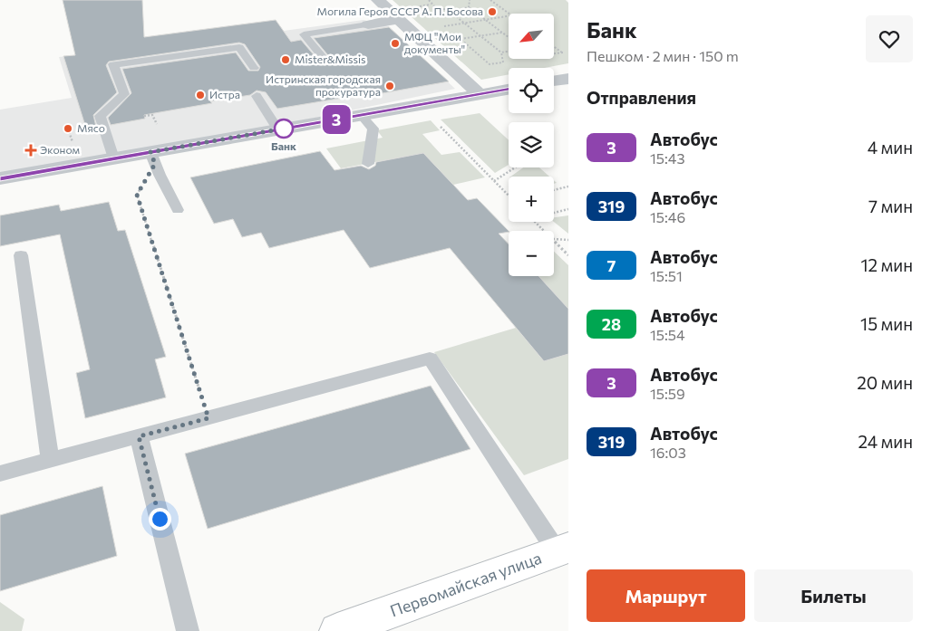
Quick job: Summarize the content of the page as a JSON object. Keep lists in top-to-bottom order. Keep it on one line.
{"streets":{"main road":["Первомайская улица"]},"places":{"other":["Могила Героя СССР А. П. Босова","МФЦ \"Мои документы\"","Mister&Missis","Истринская городская прокуратура","Истра","Мясо","Банк"],"health":["Эконом"]},"lines":["bus line 3"],"north":"bottom left","page":{"on_map":"3","heading":[["Банк","Пешком · 2 мин · 150 m"],"Отправления"],"map_buttons":["+","−"],"list":[{"mark":"3","name":"Автобус","note":"15:43","value":"4 мин"},{"mark":"319","name":"Автобус","note":"15:46","value":"7 мин"},{"mark":"7","name":"Автобус","note":"15:51","value":"12 мин"},{"mark":"28","name":"Автобус","note":"15:54","value":"15 мин"},{"mark":"3","name":"Автобус","note":"15:59","value":"20 мин"},{"mark":"319","name":"Автобус","note":"16:03","value":"24 мин"}],"buttons":["Маршрут","Билеты"]}}
